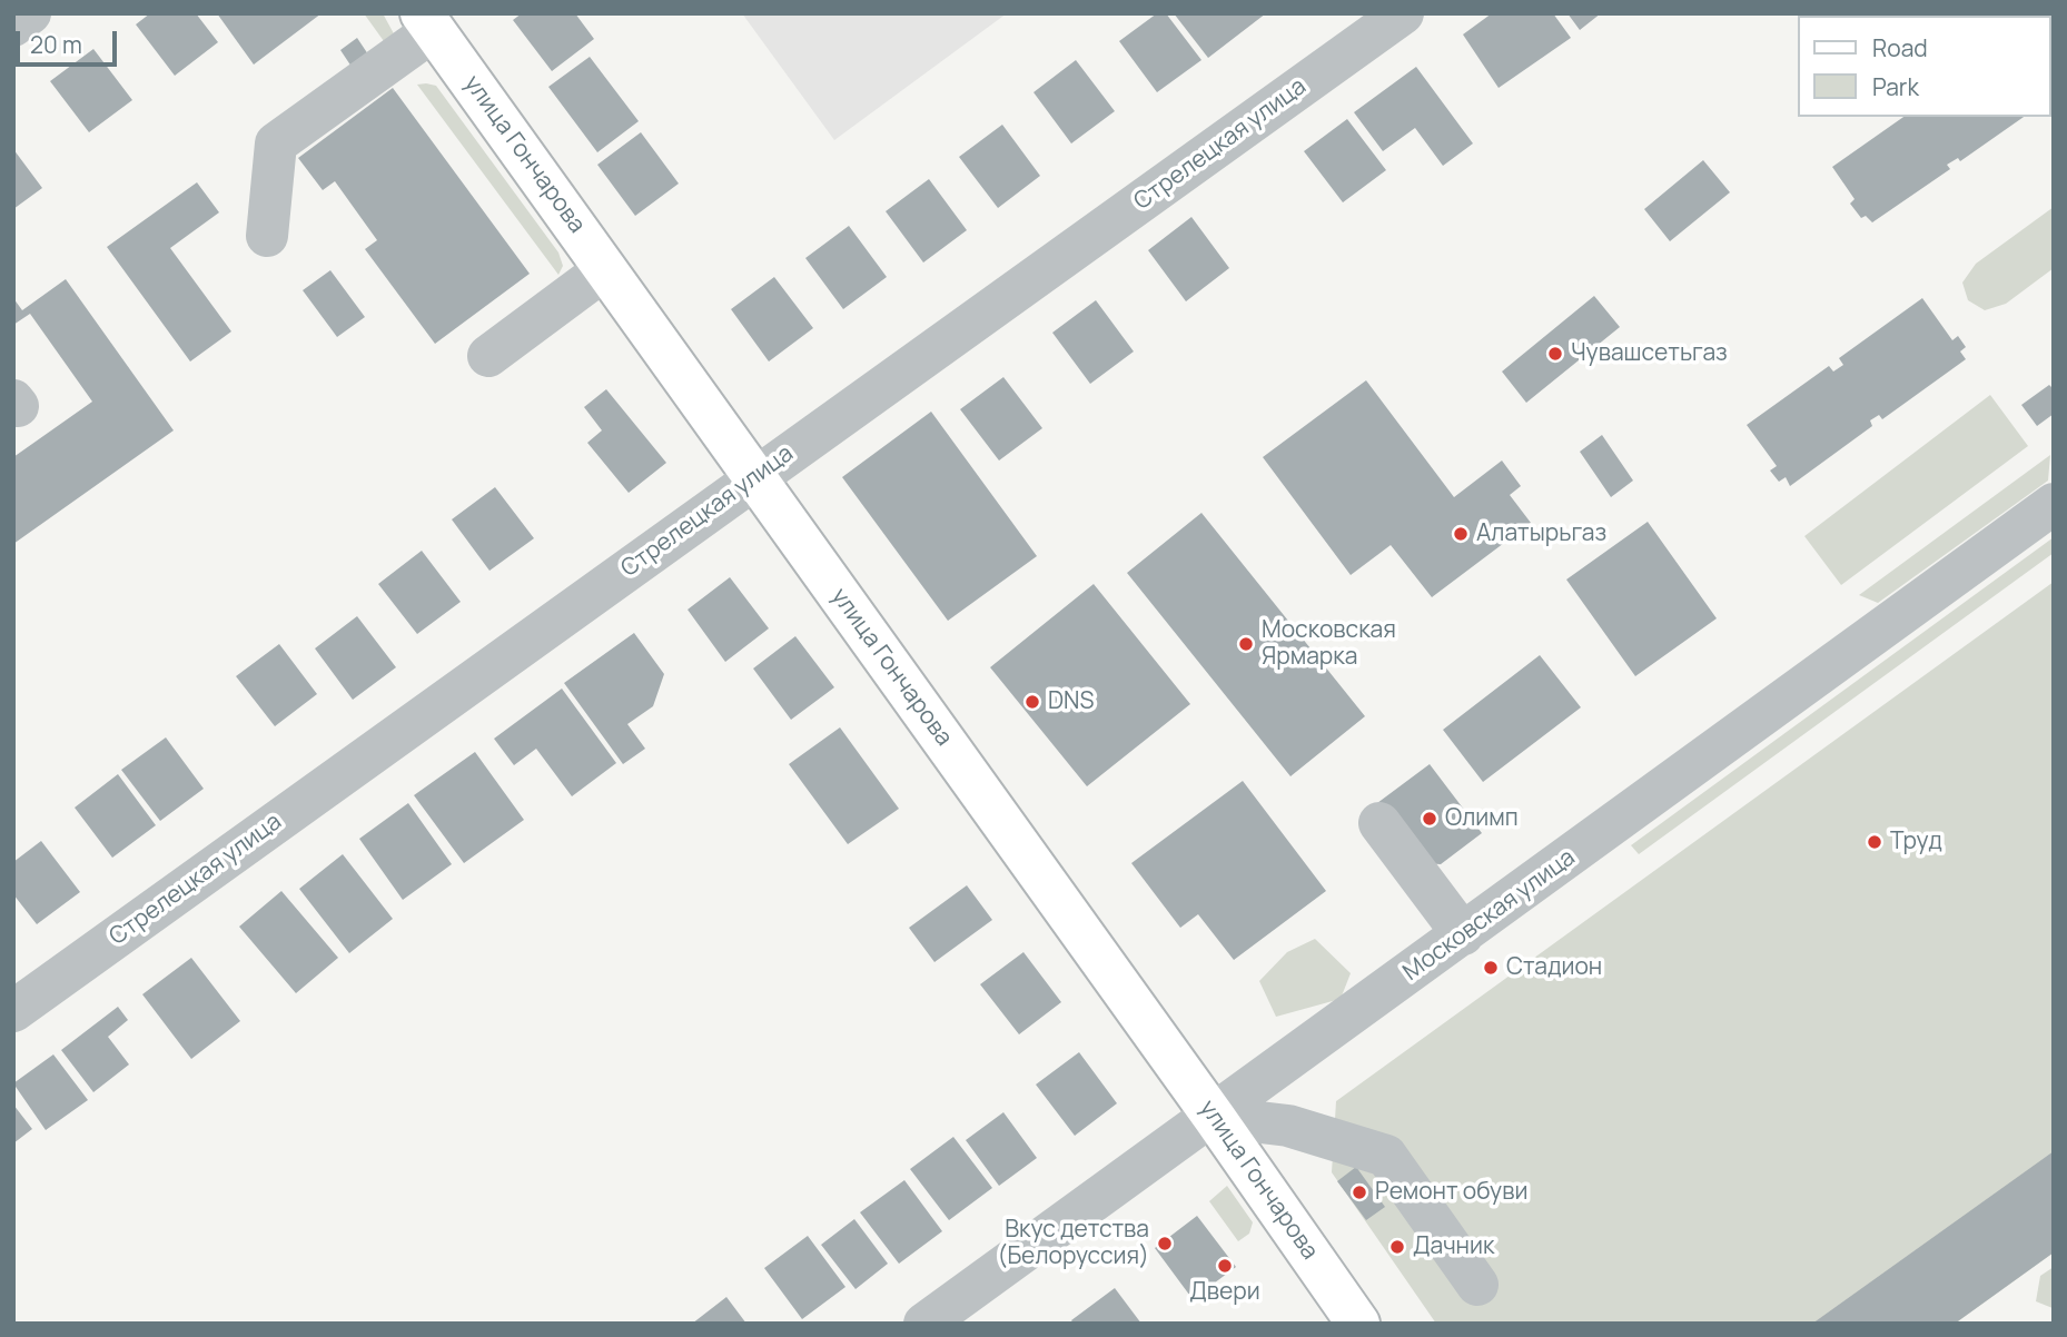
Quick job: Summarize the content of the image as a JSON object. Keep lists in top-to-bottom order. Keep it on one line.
{"streets":{"main road":["улица Гончарова"],"street":["Стрелецкая улица","Московская улица"]},"crossings":[["Стрелецкая улица","улица Гончарова"],["улица Гончарова","Московская улица"]],"places":["Чувашсетьгаз","Алатырьгаз","Московская Ярмарка","DNS","Олимп","Труд","Стадион","Ремонт обуви","Вкус детства (Белоруссия)","Дачник","Двери"],"legend":["Road","Park"],"scale_bar":"20 m"}
